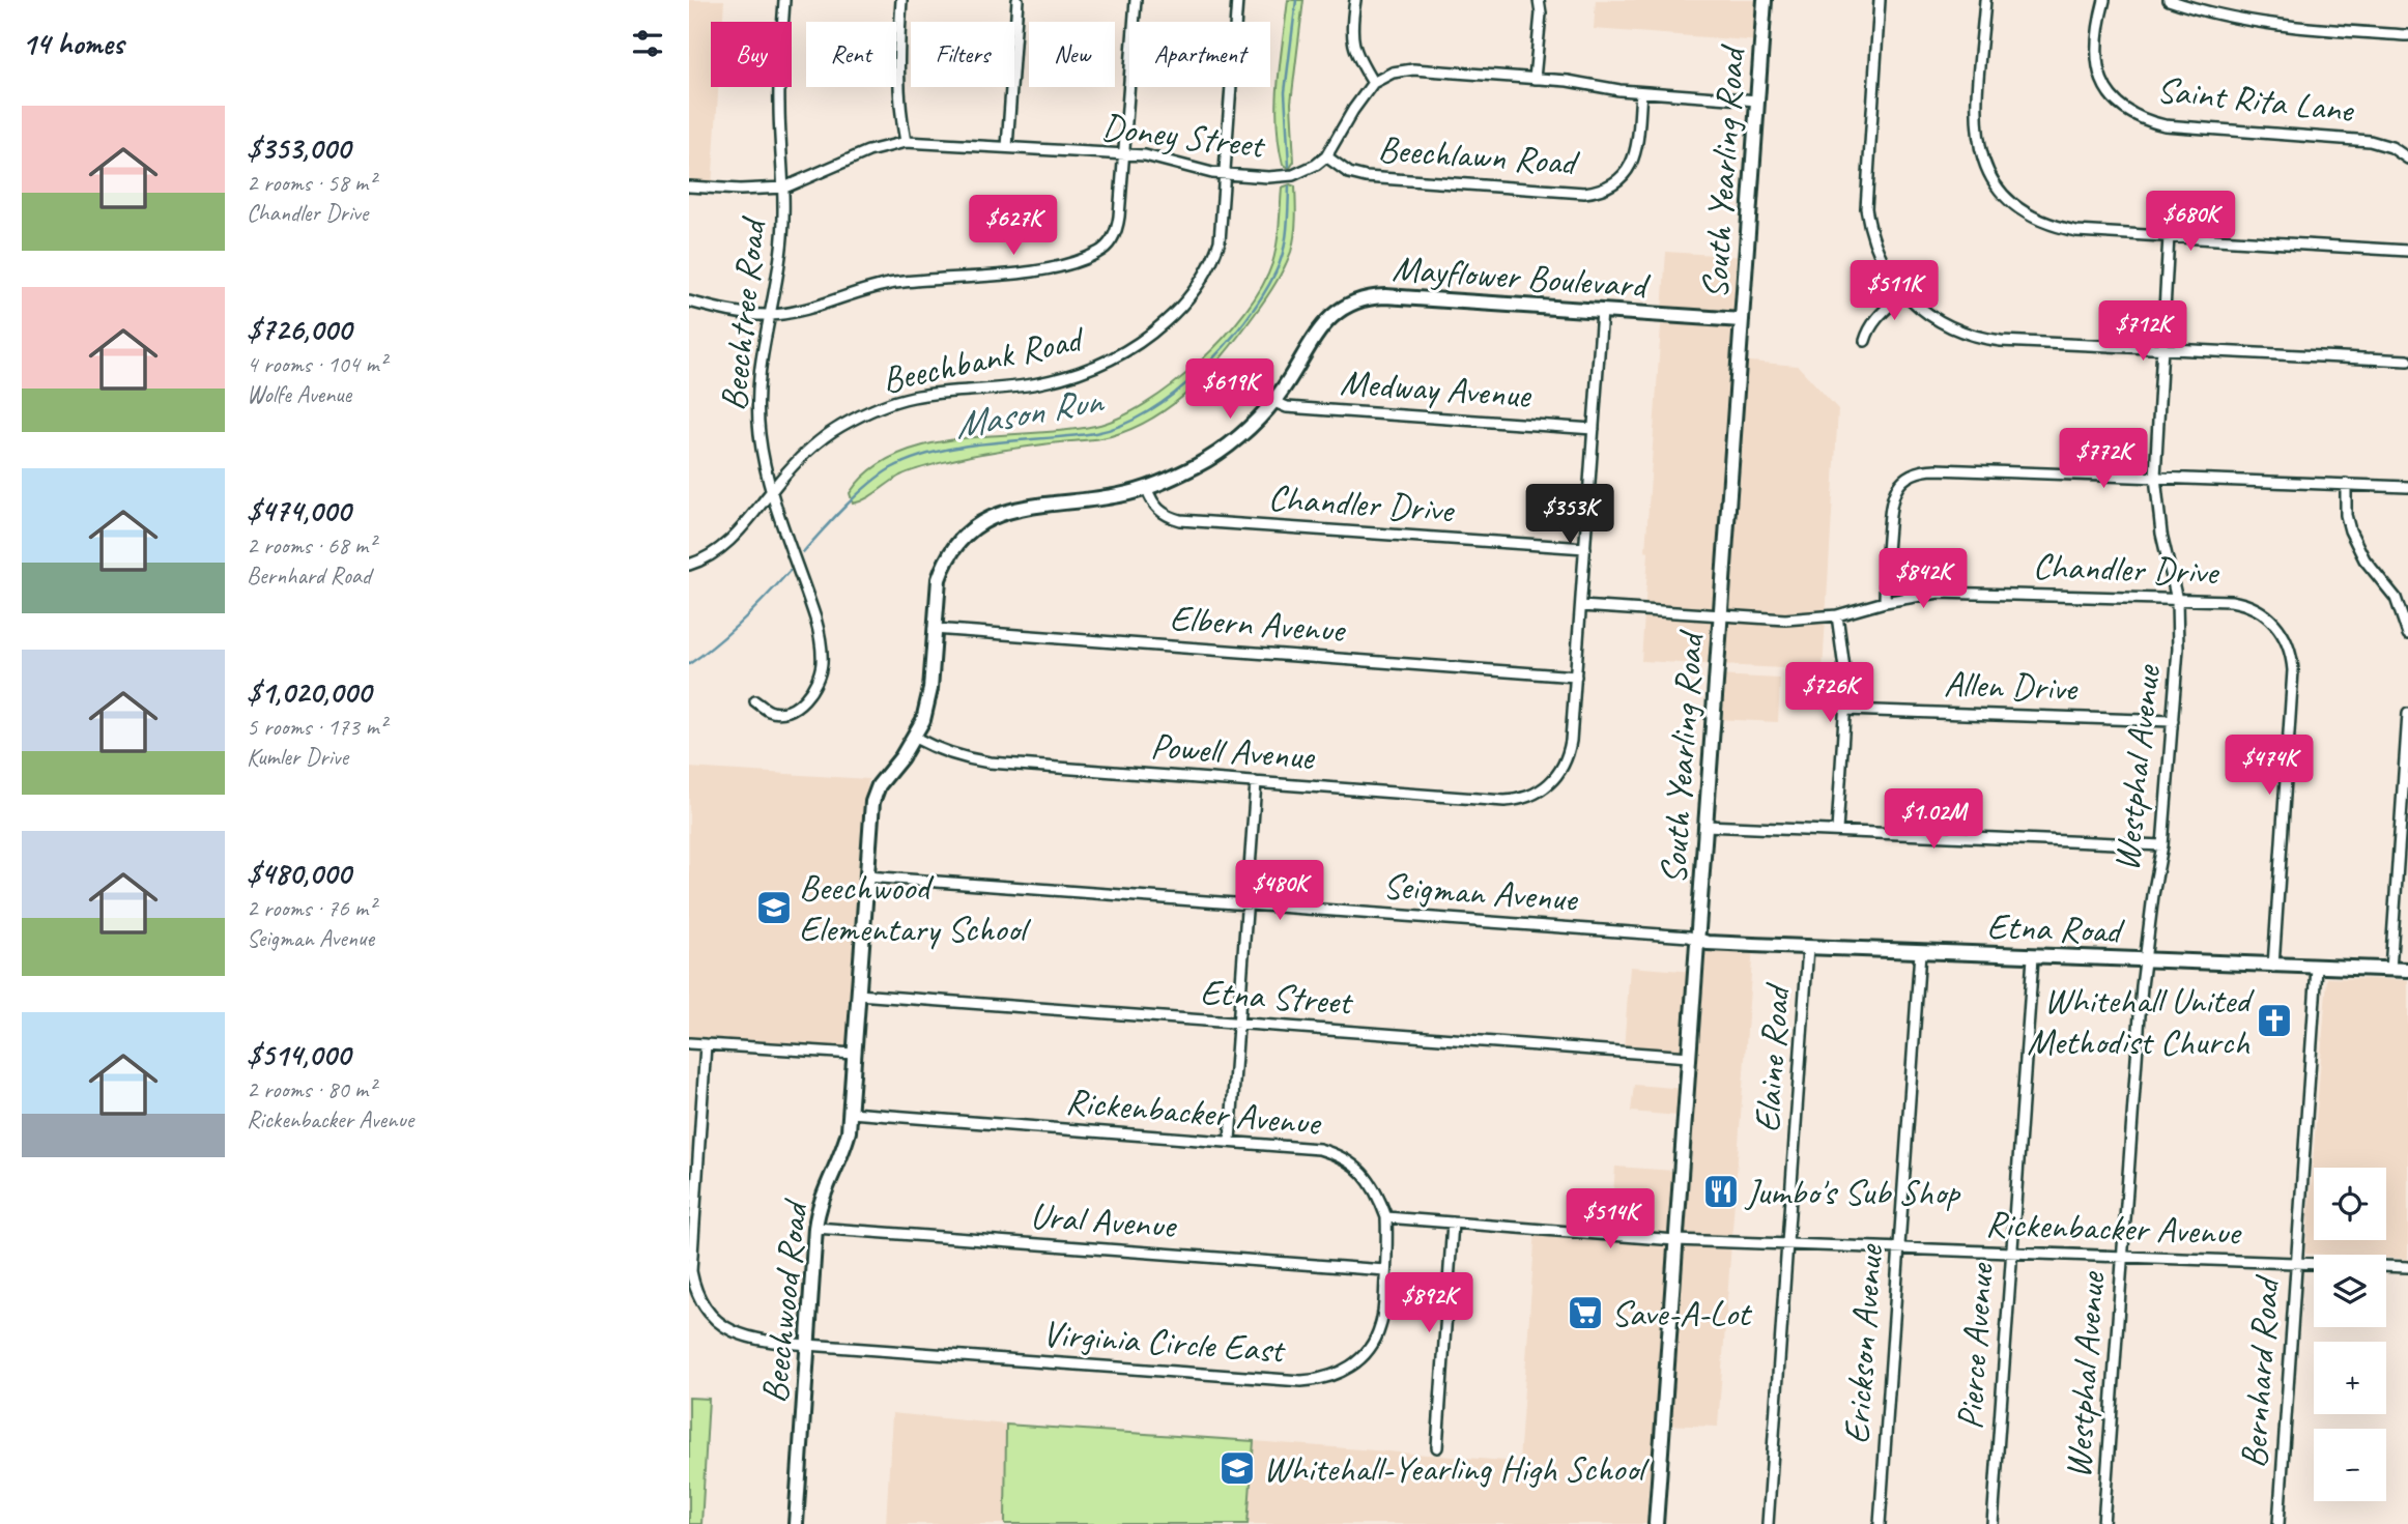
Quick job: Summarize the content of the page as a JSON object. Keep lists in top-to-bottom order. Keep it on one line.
{"streets":{"street":["Saint Rita Lane","Doney Street","Beechlawn Road","South Yearling Road","Mayflower Boulevard","Beechtree Road","Beechbank Road","Medway Avenue","Chandler Drive","Elbern Avenue","Allen Drive","Powell Avenue","Westphal Avenue","Seigman Avenue","Etna Road","Etna Street","Elaine Road","Rickenbacker Avenue","Ural Avenue","Beechwood Road","Virginia Circle East","Erickson Avenue","Pierce Avenue","Bernhard Road"]},"crossings":[["Doney Street","Beechlawn Road"],["Doney Street","Beechtree Road"],["Doney Street","Beechbank Road"],["South Yearling Road","Mayflower Boulevard"],["South Yearling Road","Chandler Drive"],["South Yearling Road","Seigman Avenue"],["South Yearling Road","Etna Road"],["South Yearling Road","Etna Street"],["South Yearling Road","Rickenbacker Avenue"],["Mayflower Boulevard","Medway Avenue"],["Mayflower Boulevard","Chandler Drive"],["Mayflower Boulevard","Elbern Avenue"],["Mayflower Boulevard","Powell Avenue"],["Mayflower Boulevard","Seigman Avenue"],["Mayflower Boulevard","Beechwood Road"],["Beechtree Road","Beechbank Road"],["Chandler Drive","Westphal Avenue"],["Chandler Drive","Etna Road"],["Elbern Avenue","Powell Avenue"],["Allen Drive","Westphal Avenue"],["Westphal Avenue","Etna Road"],["Westphal Avenue","Rickenbacker Avenue"],["Seigman Avenue","Etna Road"],["Seigman Avenue","Beechwood Road"],["Etna Road","Elaine Road"],["Etna Road","Erickson Avenue"],["Etna Road","Pierce Avenue"],["Etna Road","Bernhard Road"],["Etna Street","Beechwood Road"],["Elaine Road","Rickenbacker Avenue"],["Rickenbacker Avenue","Beechwood Road"],["Rickenbacker Avenue","Virginia Circle East"],["Rickenbacker Avenue","Erickson Avenue"],["Rickenbacker Avenue","Pierce Avenue"],["Rickenbacker Avenue","Bernhard Road"],["Ural Avenue","Beechwood Road"],["Ural Avenue","Virginia Circle East"],["Beechwood Road","Virginia Circle East"]],"water":["Mason Run"],"places":{"school or university":["Beechwood Elementary School","Whitehall-Yearling High School"],"church":["Whitehall United Methodist Church"],"restaurant":["Jumbo's Sub Shop"],"supermarket":["Save-A-Lot"]},"page":{"heading":"14 homes","chip":["Buy","Rent","Filters","New","Apartment"],"list":[{"name":"$353,000","note":"2 rooms · 58 m² · Chandler Drive"},{"name":"$726,000","note":"4 rooms · 104 m² · Wolfe Avenue"},{"name":"$474,000","note":"2 rooms · 68 m² · Bernhard Road"},{"name":"$1,020,000","note":"5 rooms · 173 m² · Kumler Drive"},{"name":"$480,000","note":"2 rooms · 76 m² · Seigman Avenue"},{"name":"$514,000","note":"2 rooms · 80 m² · Rickenbacker Avenue"}],"price":["$680K","$627K","$511K","$712K","$619K","$772K","$353K","$842K","$726K","$474K","$1.02M","$480K","$514K","$892K"],"map_buttons":["+","−"]}}
